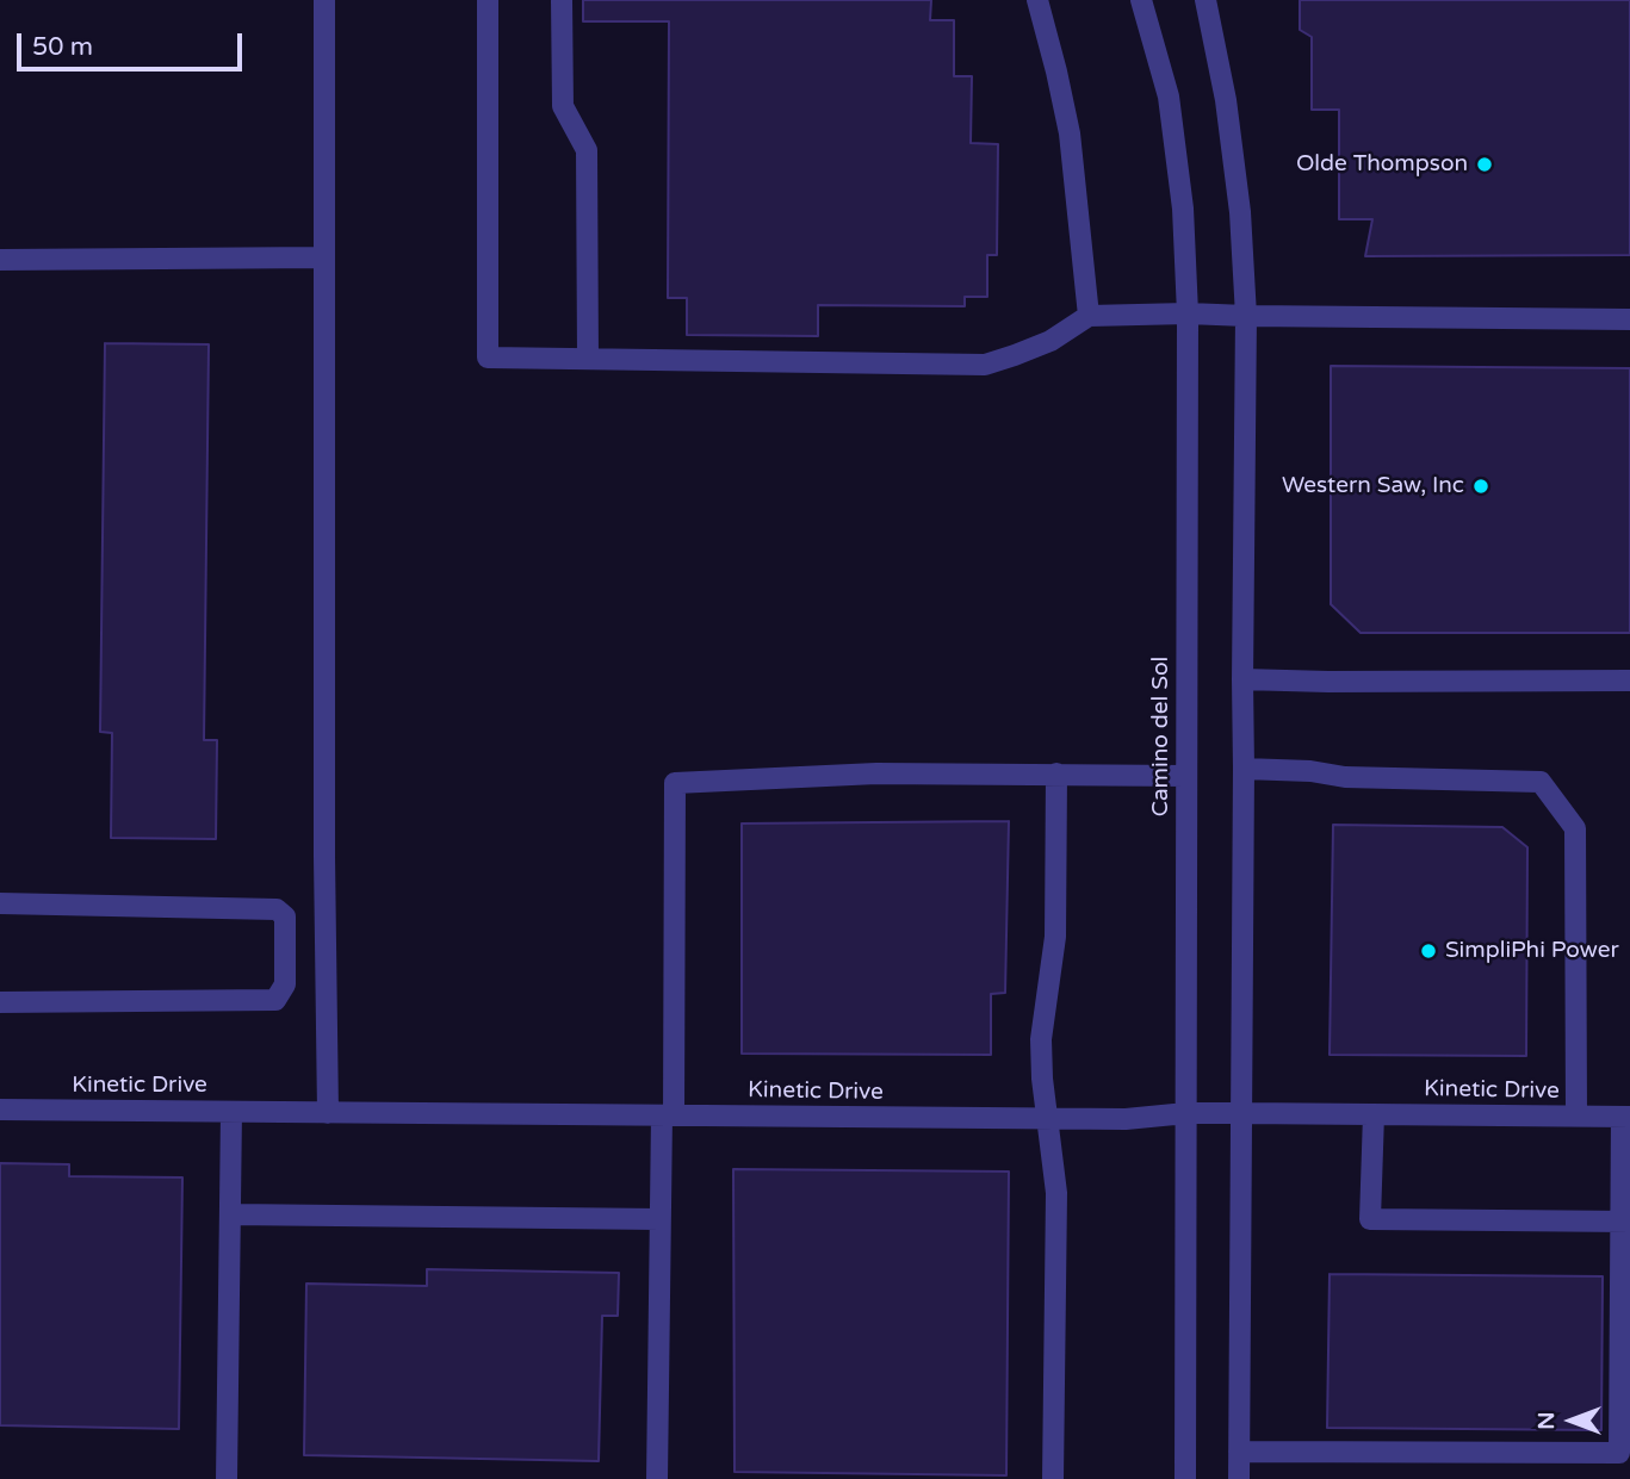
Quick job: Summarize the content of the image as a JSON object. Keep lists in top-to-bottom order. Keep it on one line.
{"streets":{"street":["Camino del Sol","Kinetic Drive"]},"crossings":[["Camino del Sol","Kinetic Drive"]],"places":["Olde Thompson","Western Saw, Inc","SimpliPhi Power"],"scale_bar":"50 m","north":"left"}
